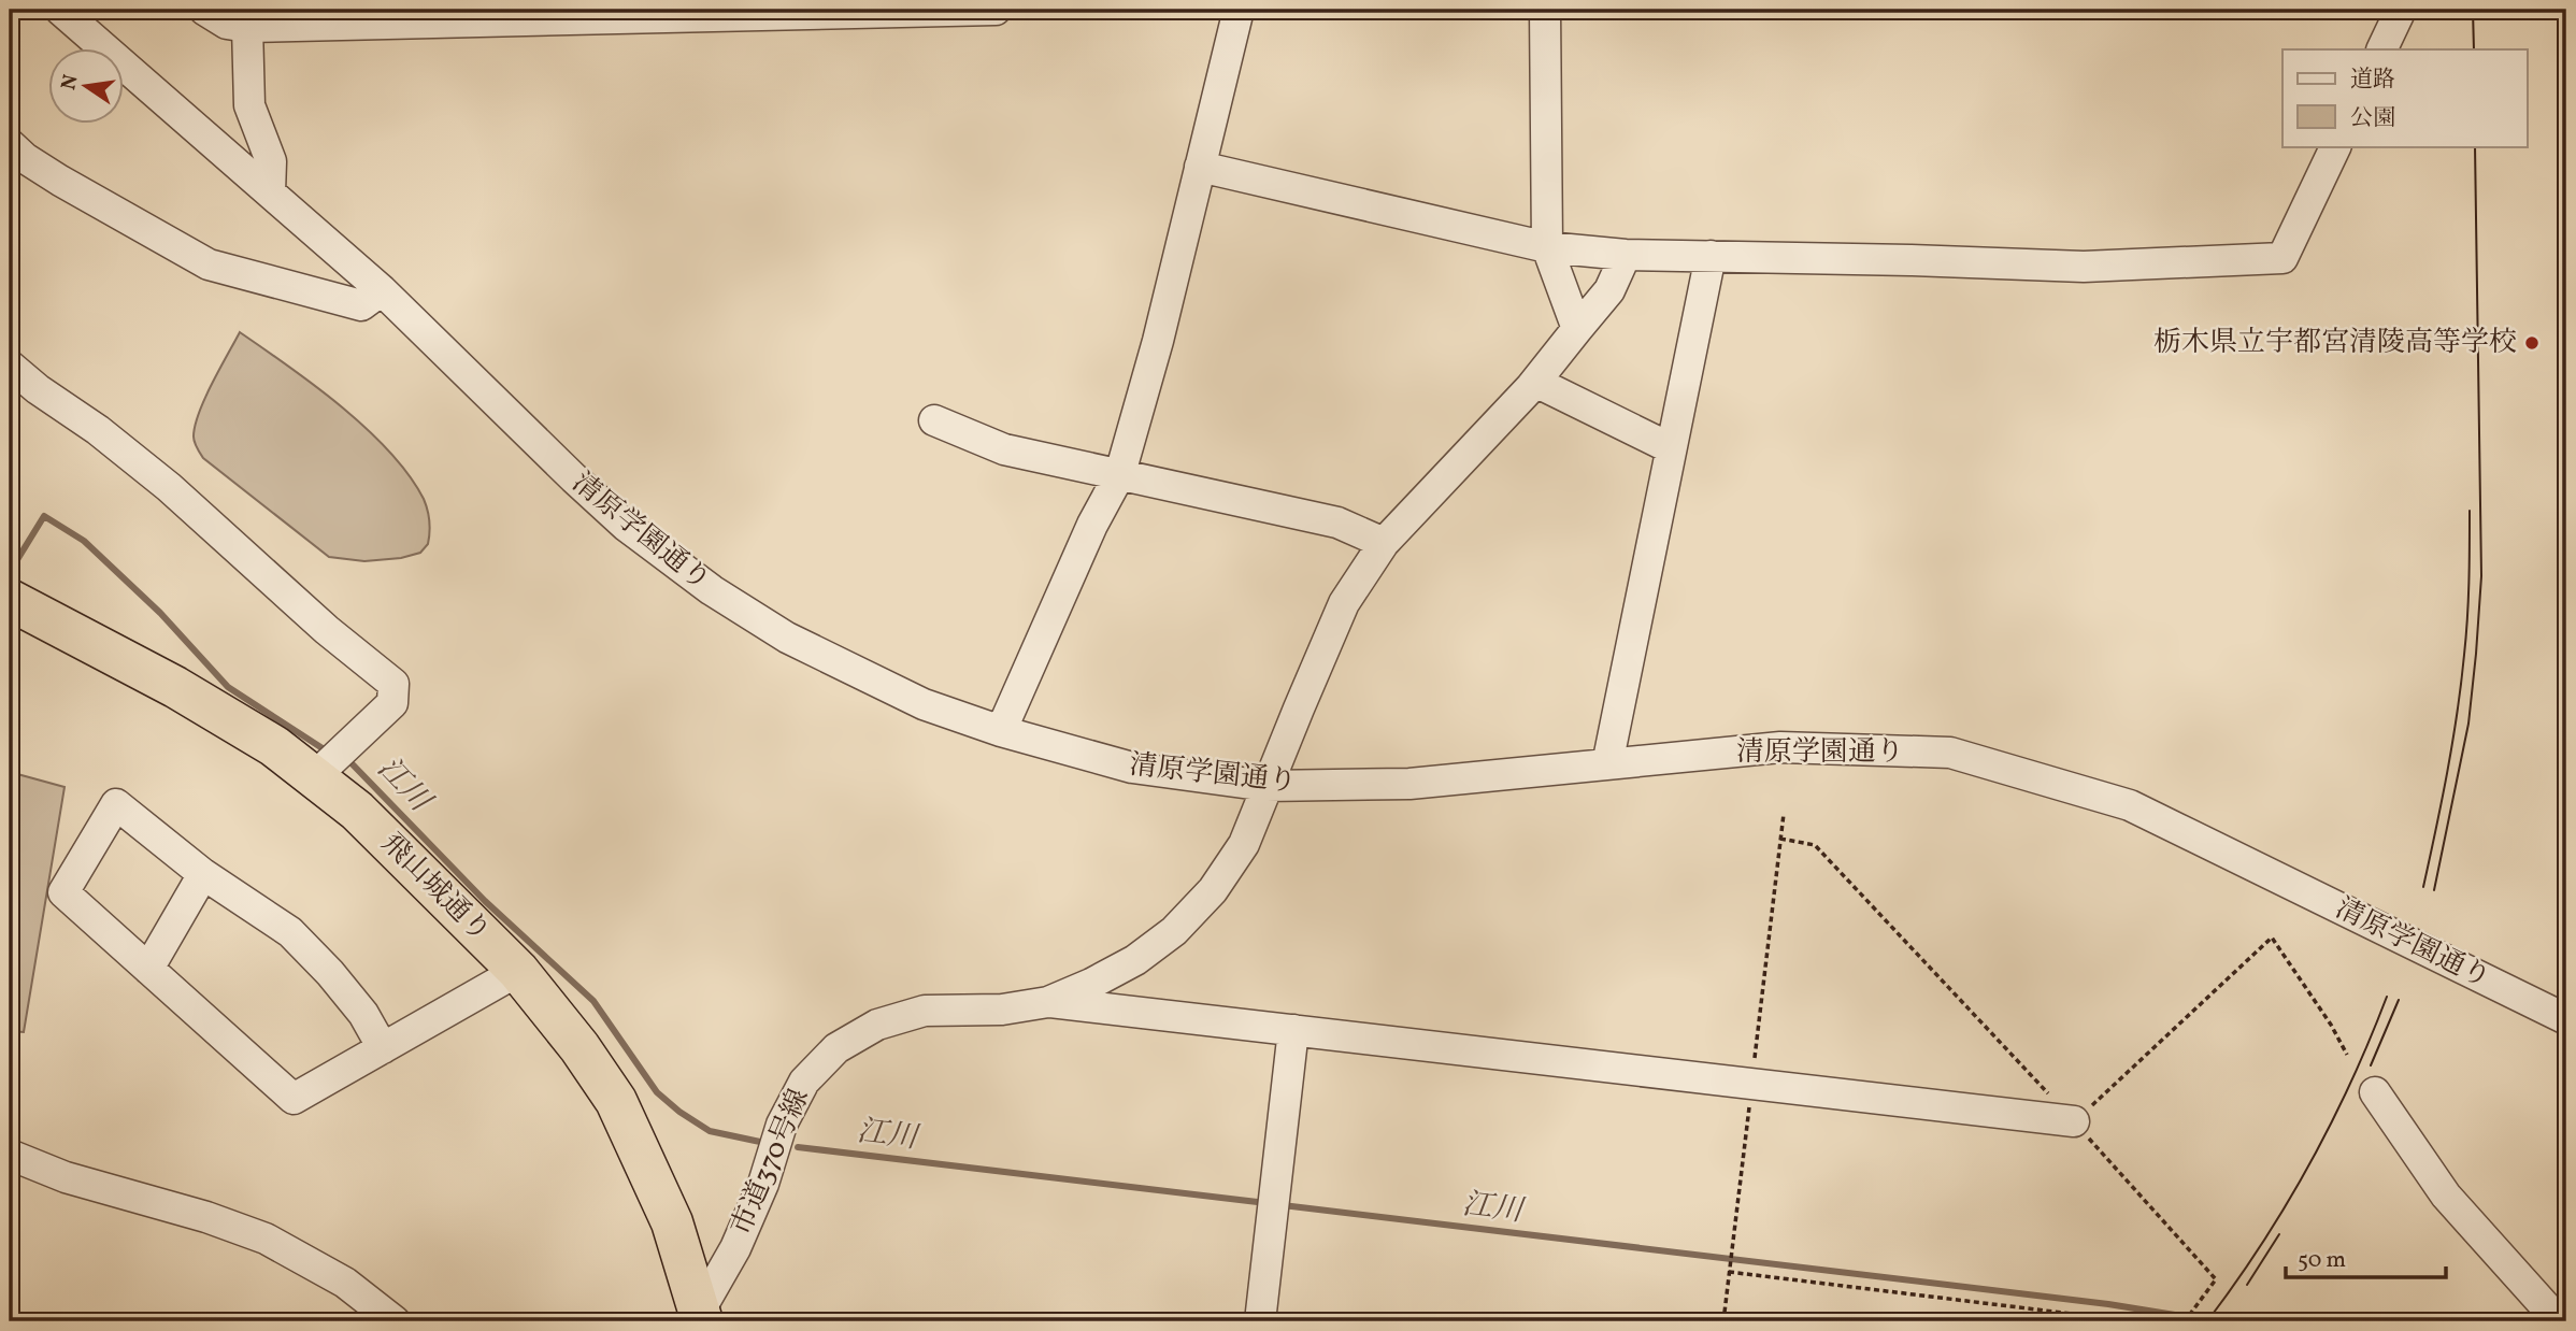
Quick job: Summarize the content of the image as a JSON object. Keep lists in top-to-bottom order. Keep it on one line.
{"streets":{"highway":["飛山城通り"],"street":["清原学園通り","市道370号線"]},"crossings":[["清原学園通り","市道370号線"],["飛山城通り","市道370号線"]],"water":["江川"],"places":["栃木県立宇都宮清陵高等学校"],"legend":["道路","公園"],"scale_bar":"50 m","north":"left"}
